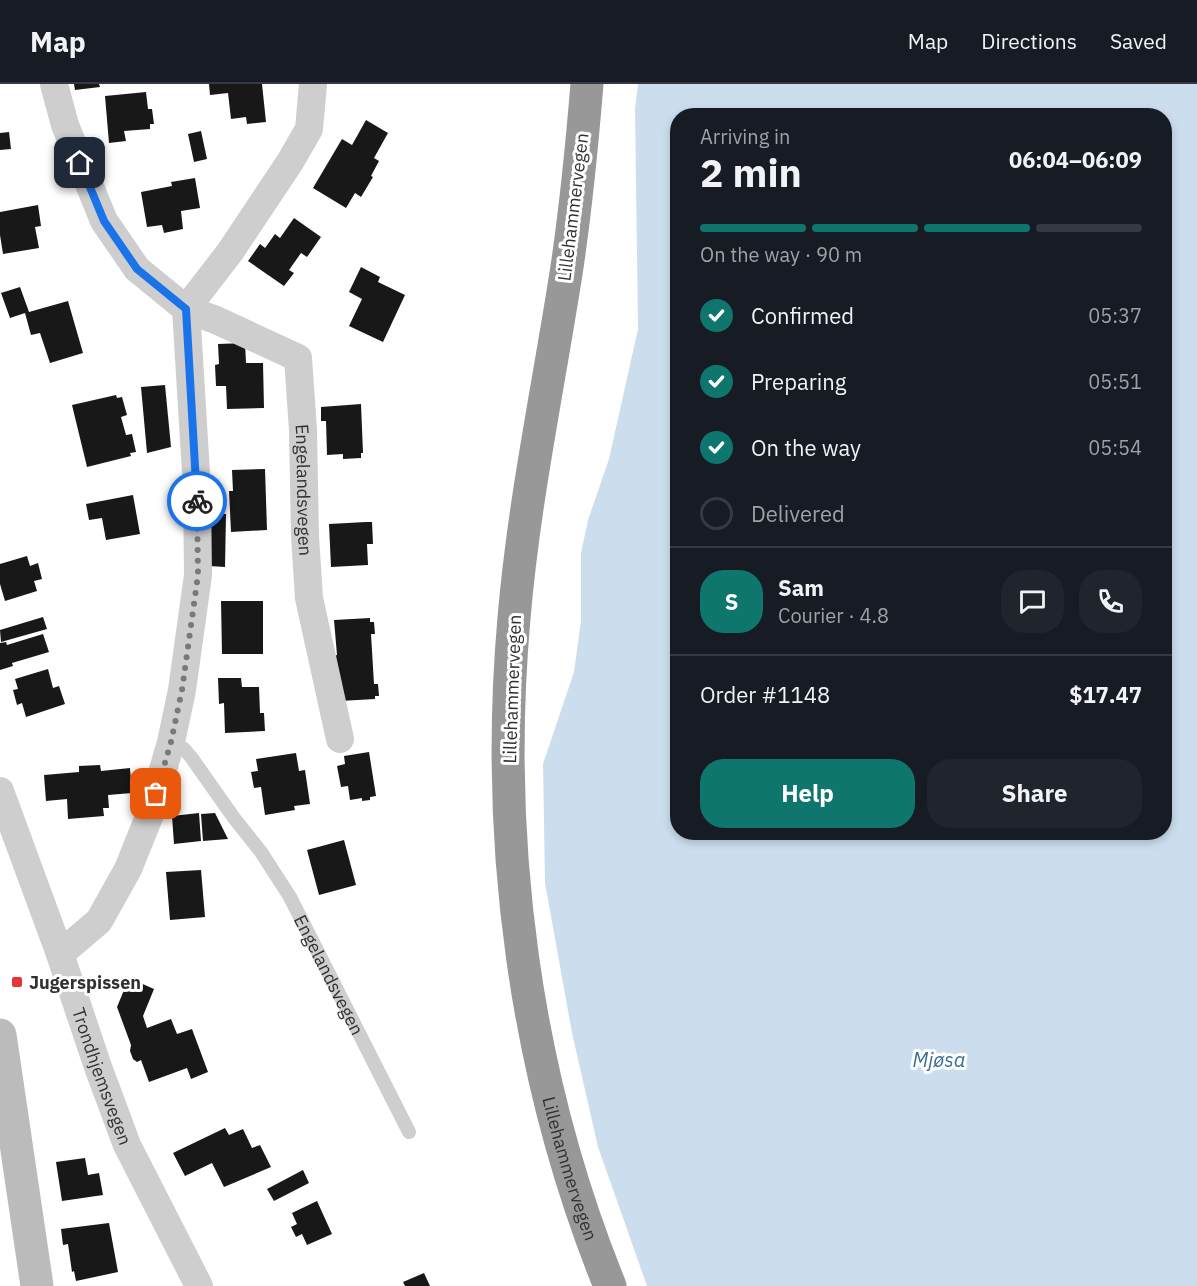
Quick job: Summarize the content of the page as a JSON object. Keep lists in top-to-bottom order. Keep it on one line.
{"streets":{"highway":["Lillehammervegen"],"street":["Engelandsvegen","Trondhjemsvegen"]},"water":["Mjøsa"],"places":{"transit":["Jugerspissen"]},"page":{"header":"Map","nav":["Map","Directions","Saved"],"heading":["2 min","Arriving in","06:04–06:09"],"panel":["Sam","Courier · 4.8","Order #1148","$17.47"],"bar":"On the way · 90 m","list":[["Confirmed","05:37"],["Preparing","05:51"],["On the way","05:54"],"Delivered"],"round":"S","buttons":["Help","Share"]}}
